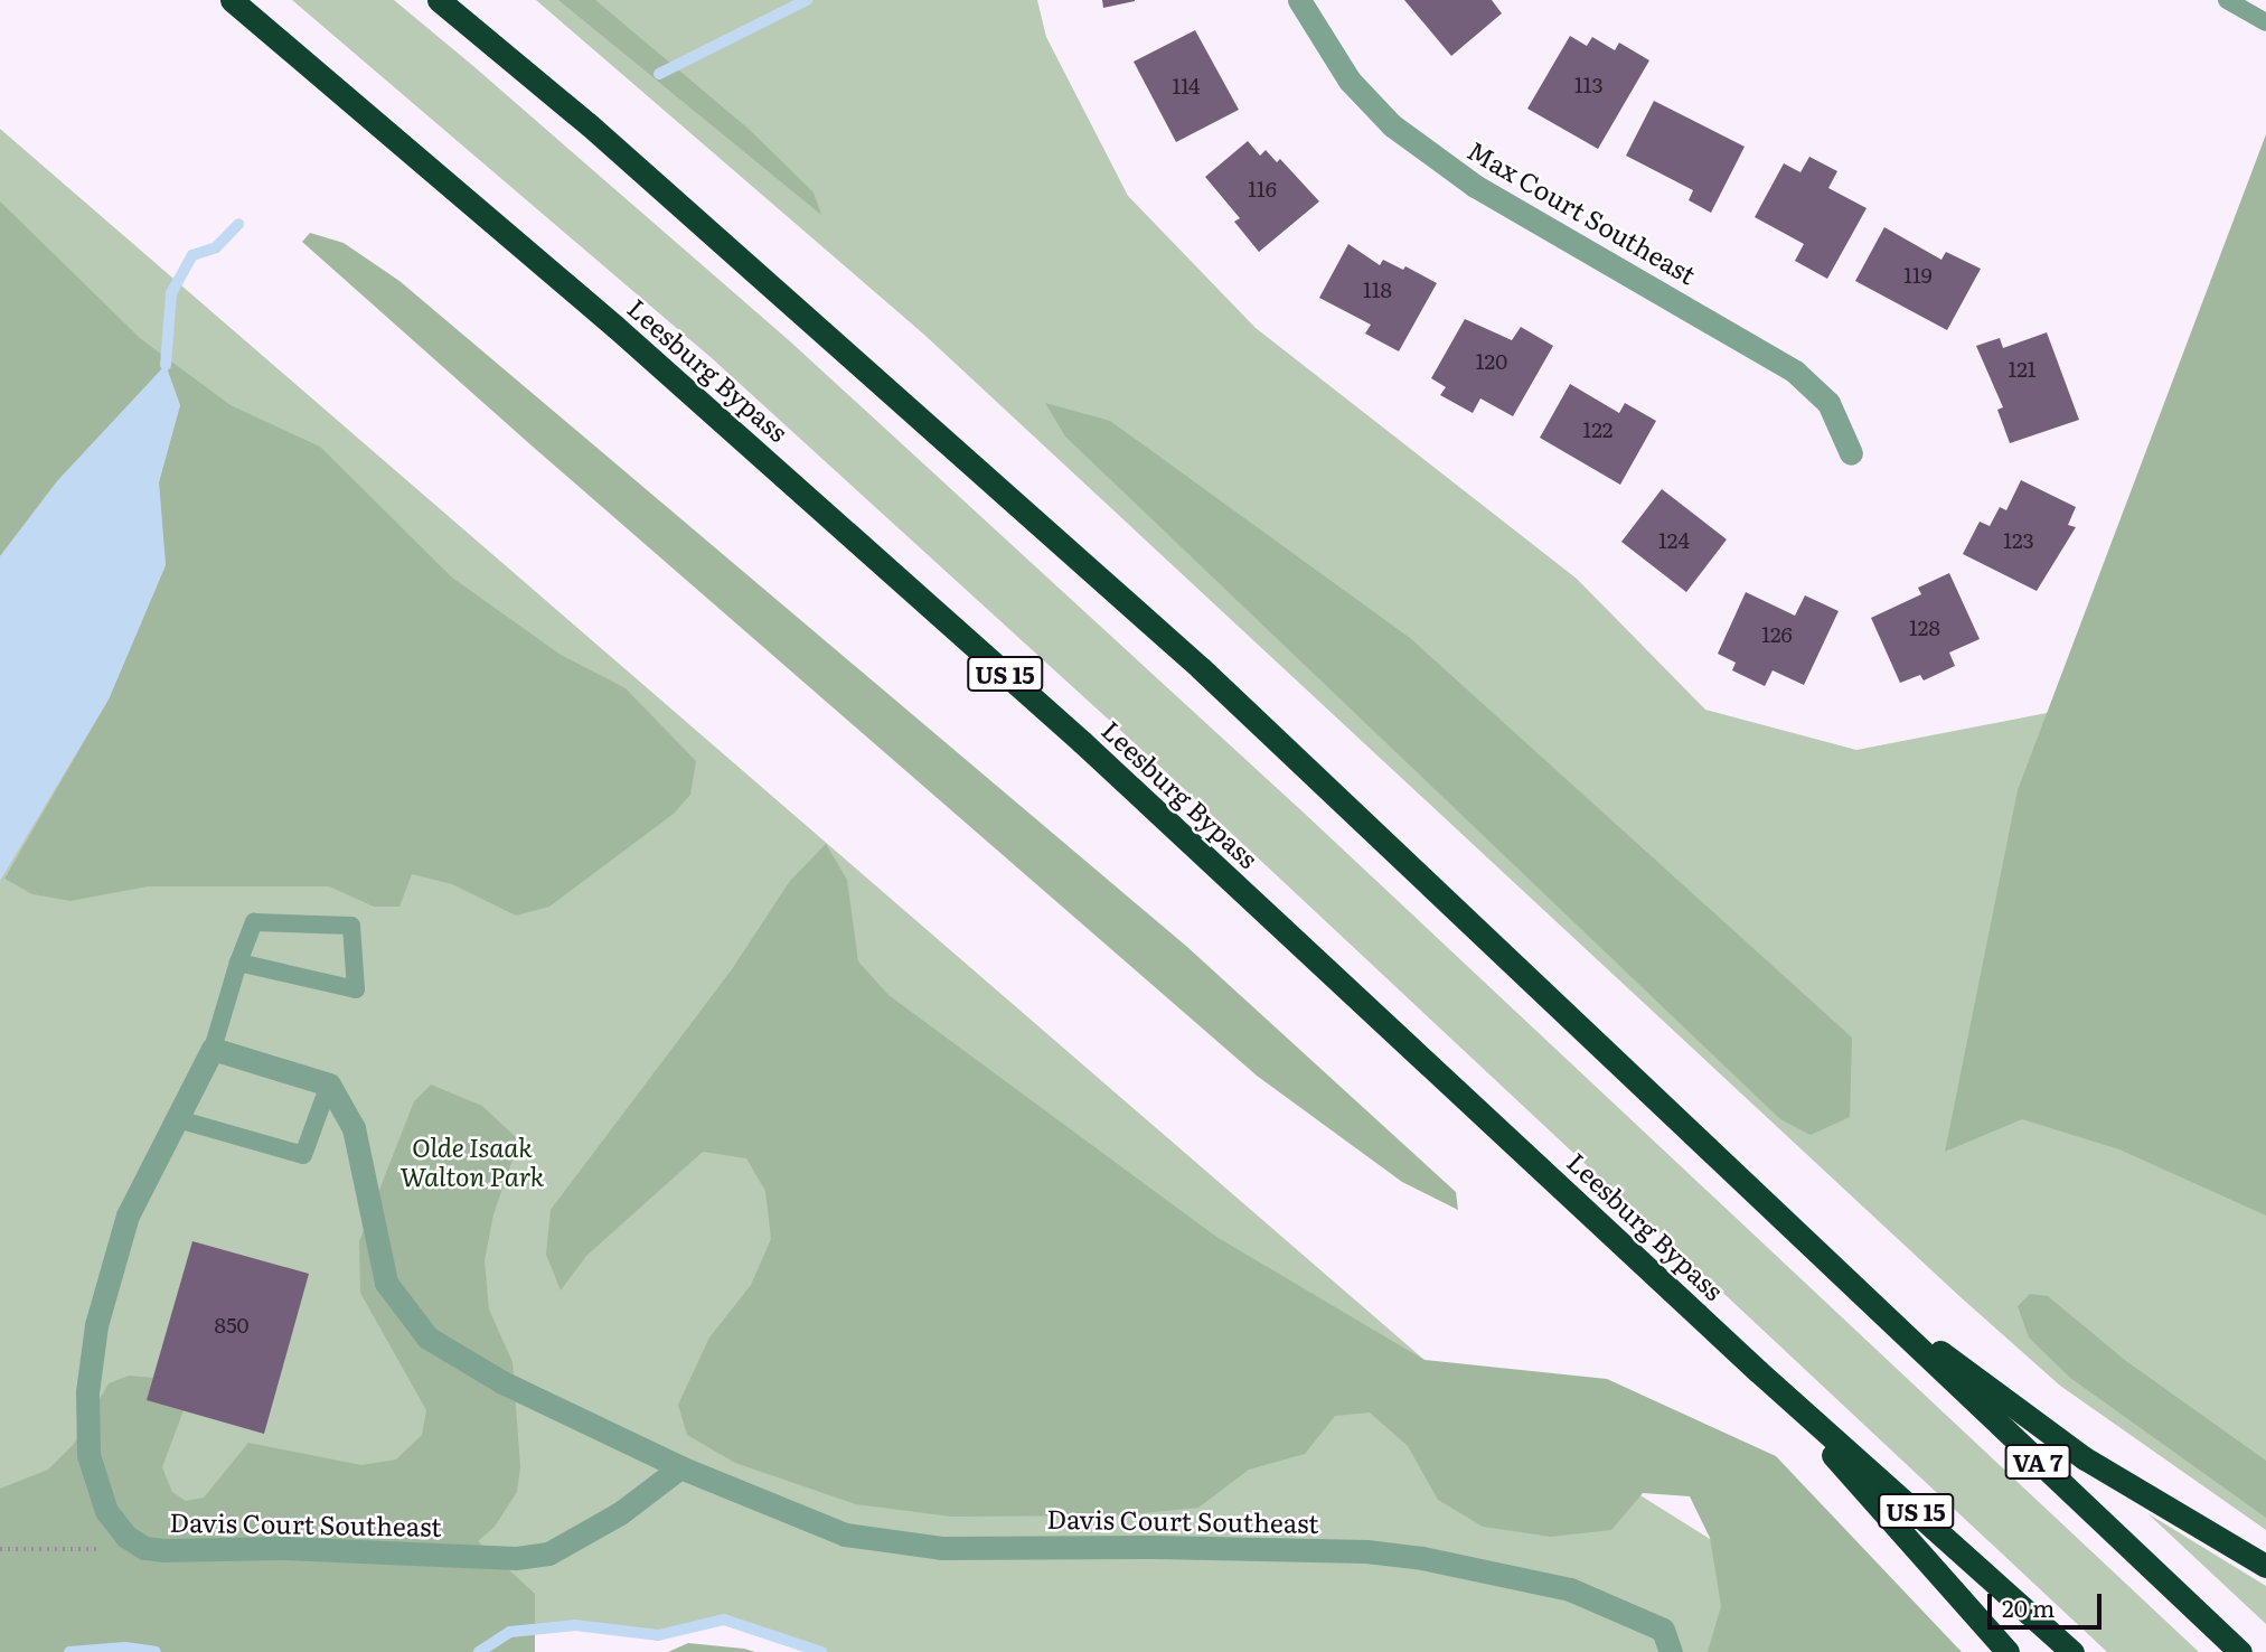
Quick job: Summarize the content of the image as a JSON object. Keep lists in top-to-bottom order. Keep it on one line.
{"streets":{"highway":["Leesburg Bypass","US 15","VA 7"],"street":["Max Court Southeast","Davis Court Southeast"]},"parks":["Olde Isaak Walton Park"],"house_numbers":["113","114","116","119","118","120","121","122","124","123","128","126","850"],"scale_bar":"20 m"}
